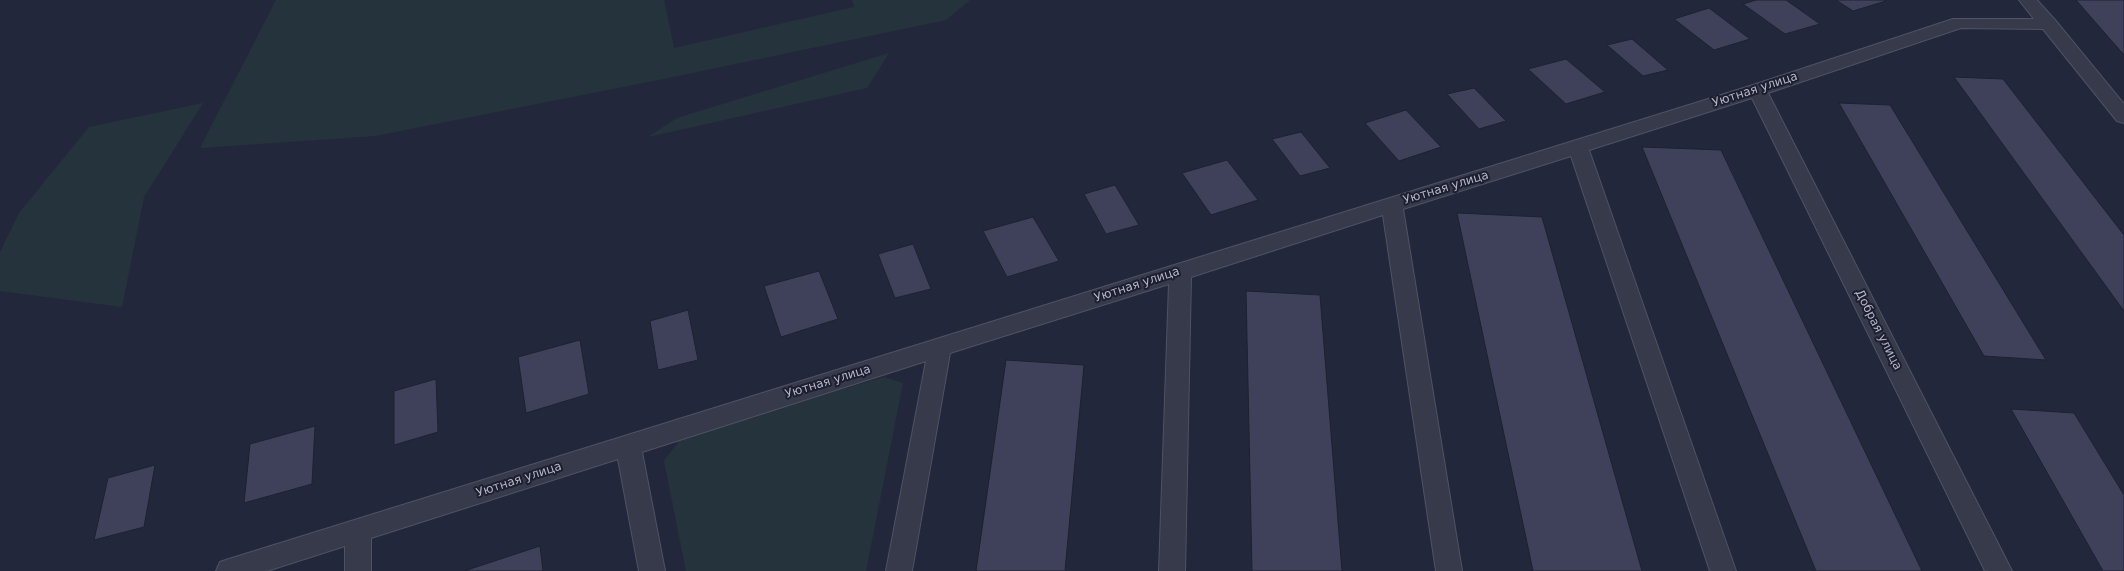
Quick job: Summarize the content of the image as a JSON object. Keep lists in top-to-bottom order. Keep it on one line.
{"streets":{"street":["Уютная улица","Добрая улица"]},"crossings":[["Уютная улица","Добрая улица"]]}
